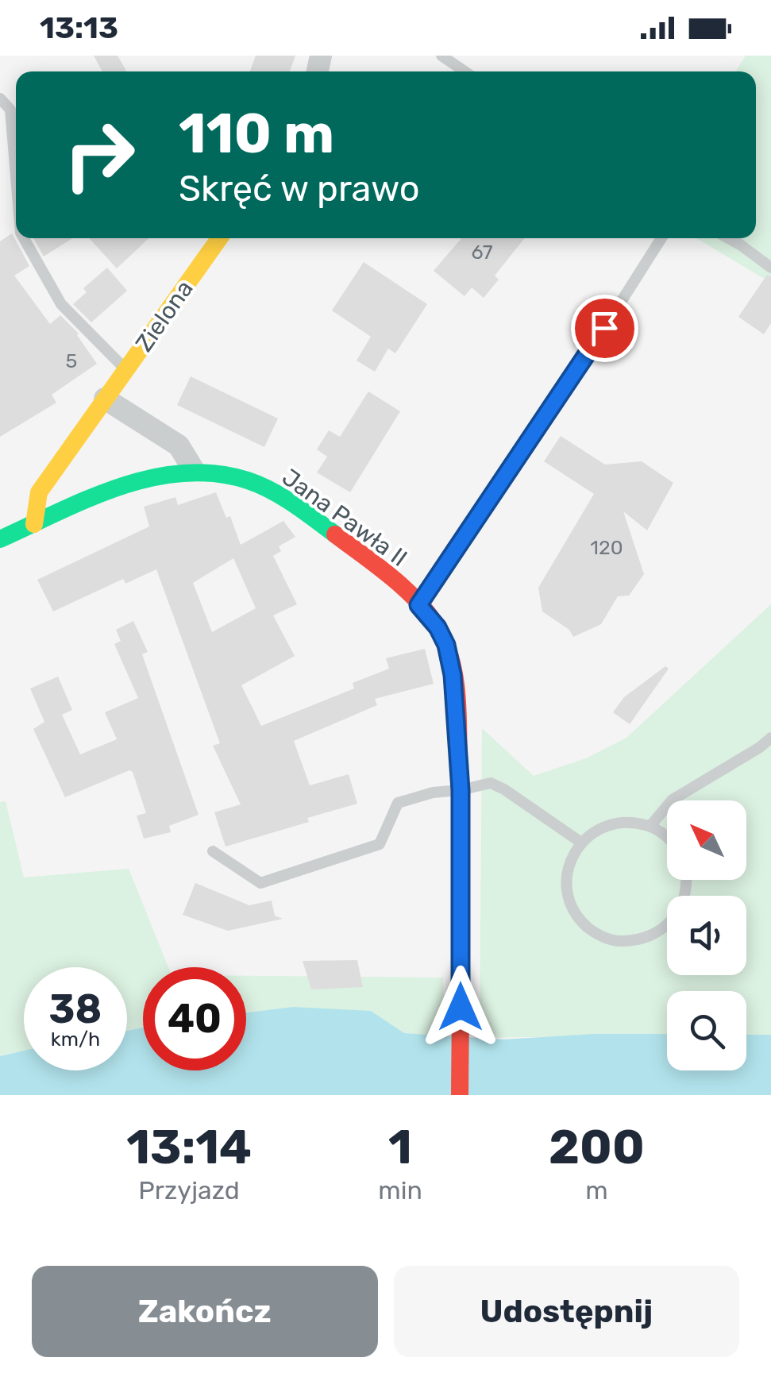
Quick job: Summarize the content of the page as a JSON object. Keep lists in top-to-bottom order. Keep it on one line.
{"streets":{"street":["Zielona","Jana Pawła II"]},"crossings":[["Zielona","Jana Pawła II"]],"house_numbers":["67","5","120"],"north":"top left","page":{"status":"13:13","turn":["110 m","Skręć w prawo"],"speed":"38 km/h","limit":"40","eta":["13:14","Przyjazd","1","min","200","m"],"buttons":["Zakończ","Udostępnij"]}}
